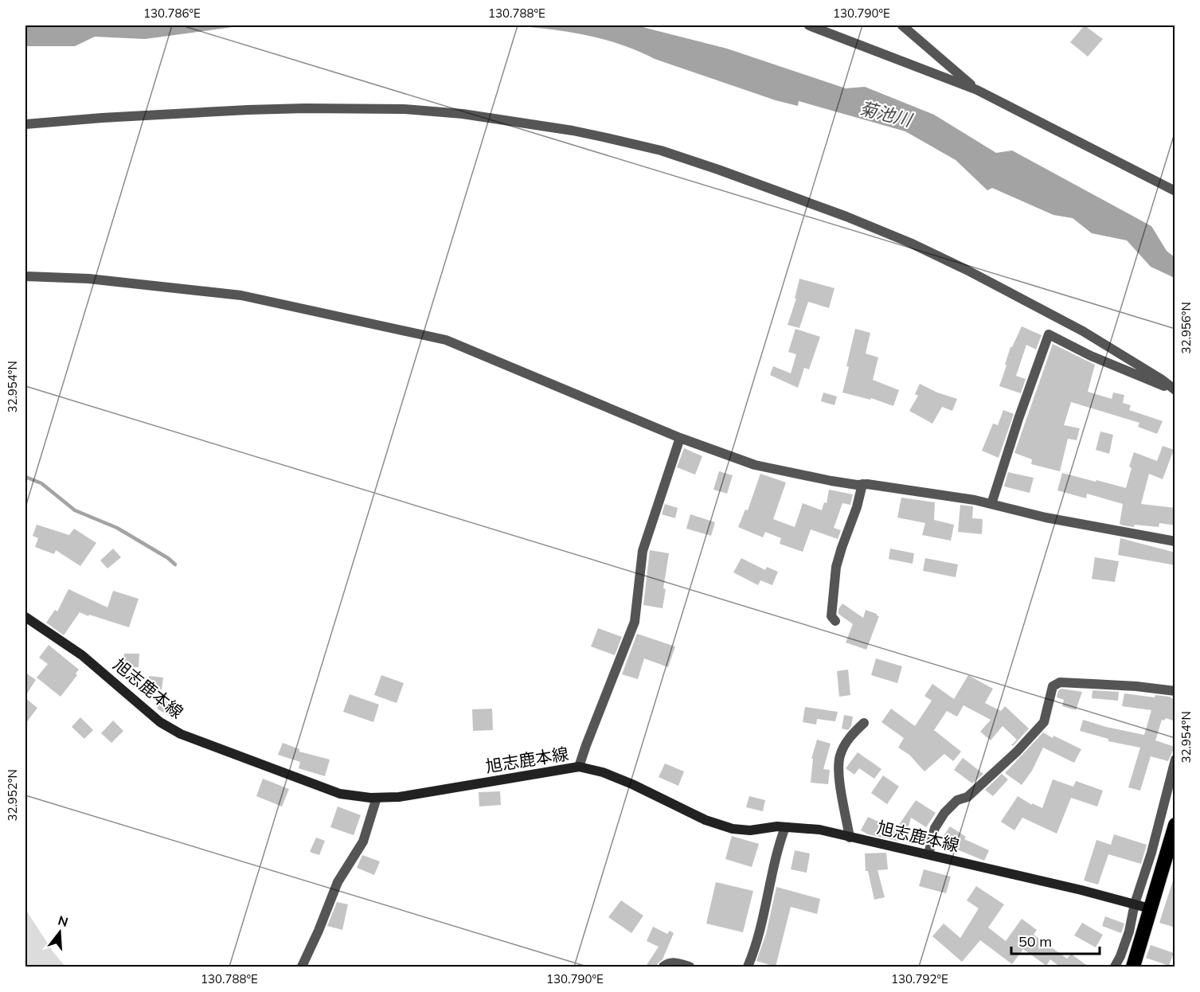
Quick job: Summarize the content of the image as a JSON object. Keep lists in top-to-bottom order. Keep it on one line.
{"streets":{"main road":["旭志鹿本線"]},"water":["菊池川"],"scale_bar":"50 m","north":"top","coordinates":["130.786°E","130.788°E","130.790°E","32.956°N","32.954°N","32.952°N","130.792°E"]}
